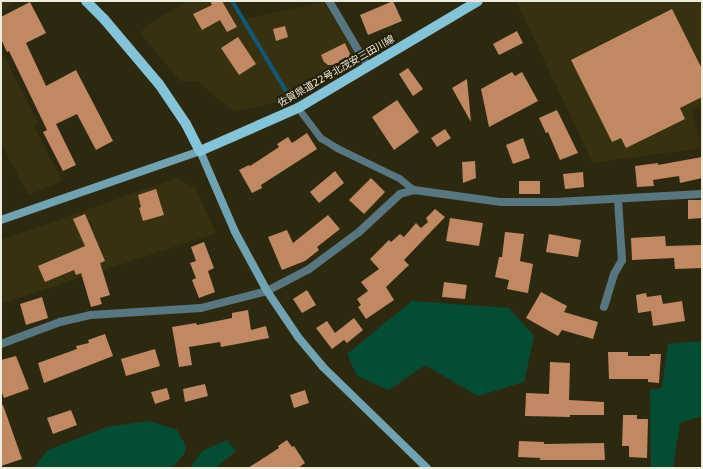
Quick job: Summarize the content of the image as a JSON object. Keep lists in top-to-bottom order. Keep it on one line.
{"streets":{"main road":["佐賀県道22号北茂安三田川線"]}}
